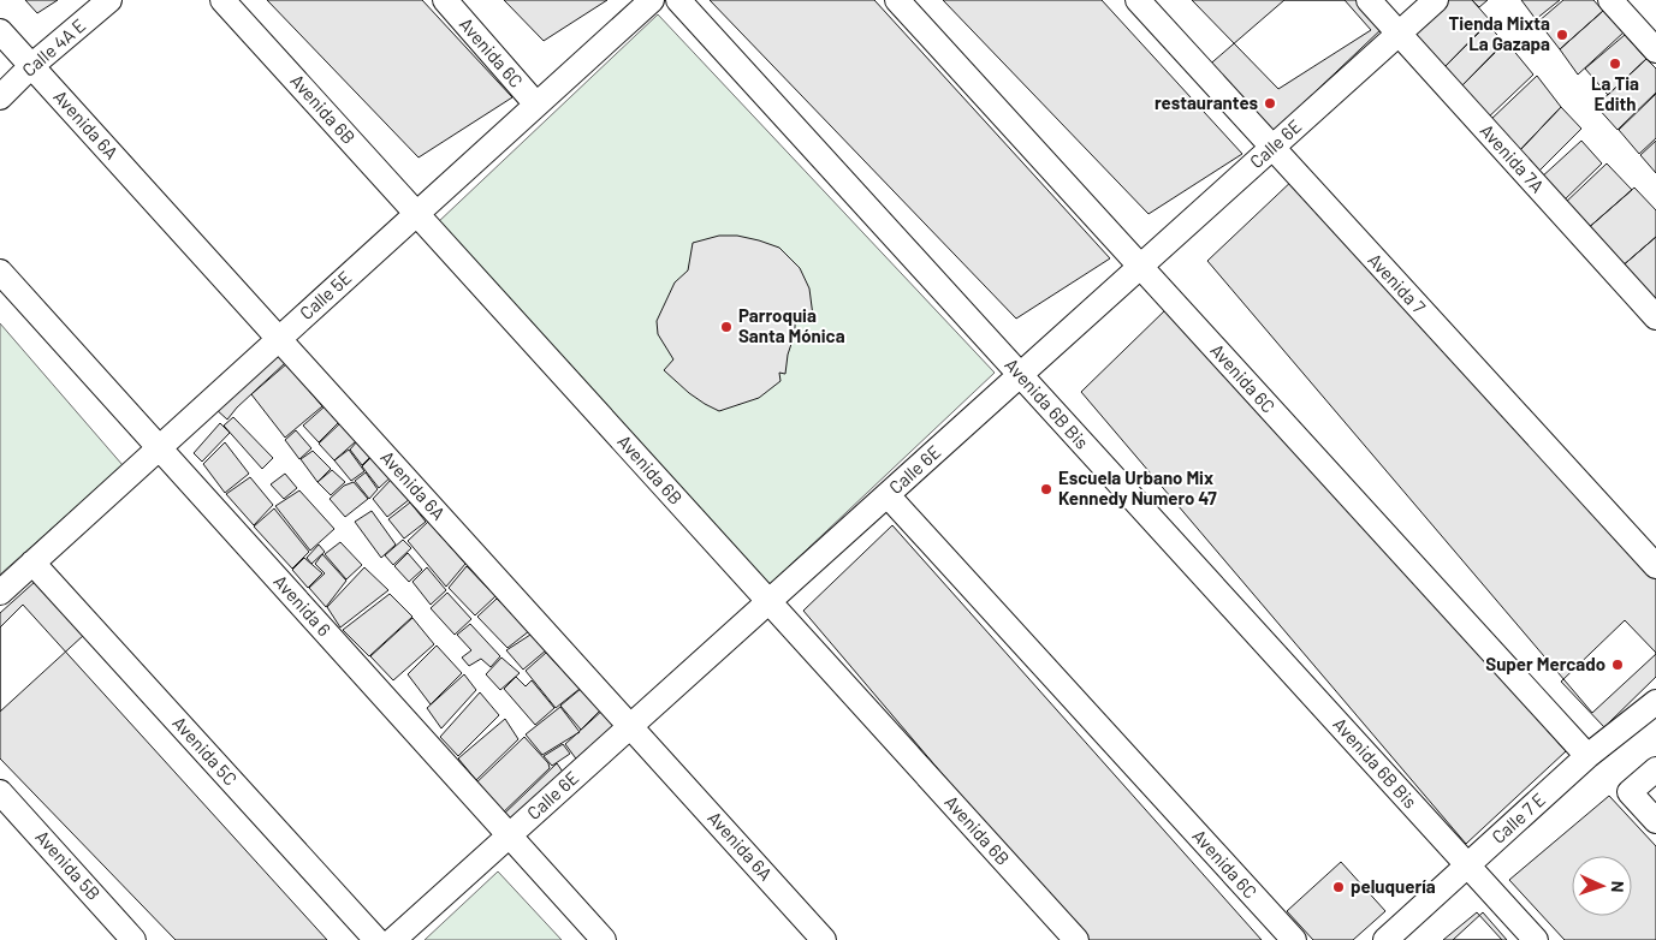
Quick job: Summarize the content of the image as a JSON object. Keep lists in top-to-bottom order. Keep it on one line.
{"streets":{"street":["Calle 4A E","Avenida 6C","Avenida 6B","Avenida 6A","Calle 6E","Avenida 7A","Avenida 7","Calle 5E","Avenida 6B Bis","Avenida 6","Avenida 5C","Calle 7 E","Avenida 5B"]},"crossings":[["Calle 4A E","Avenida 6A"],["Avenida 6C","Calle 6E"],["Avenida 6C","Calle 5E"],["Avenida 6C","Calle 7 E"],["Avenida 6B","Calle 6E"],["Avenida 6B","Calle 5E"],["Avenida 6A","Calle 6E"],["Avenida 6A","Calle 5E"],["Calle 6E","Avenida 7A"],["Calle 6E","Avenida 7"],["Calle 6E","Avenida 6B Bis"],["Calle 6E","Avenida 6"],["Calle 5E","Avenida 6"],["Calle 5E","Avenida 5C"],["Avenida 6B Bis","Calle 7 E"]],"places":["Tienda Mixta La Gazapa","La Tia Edith","restaurantes","Parroquia Santa Mónica","Escuela Urbano Mix Kennedy Numero 47","Super Mercado","peluquería"],"north":"right"}
